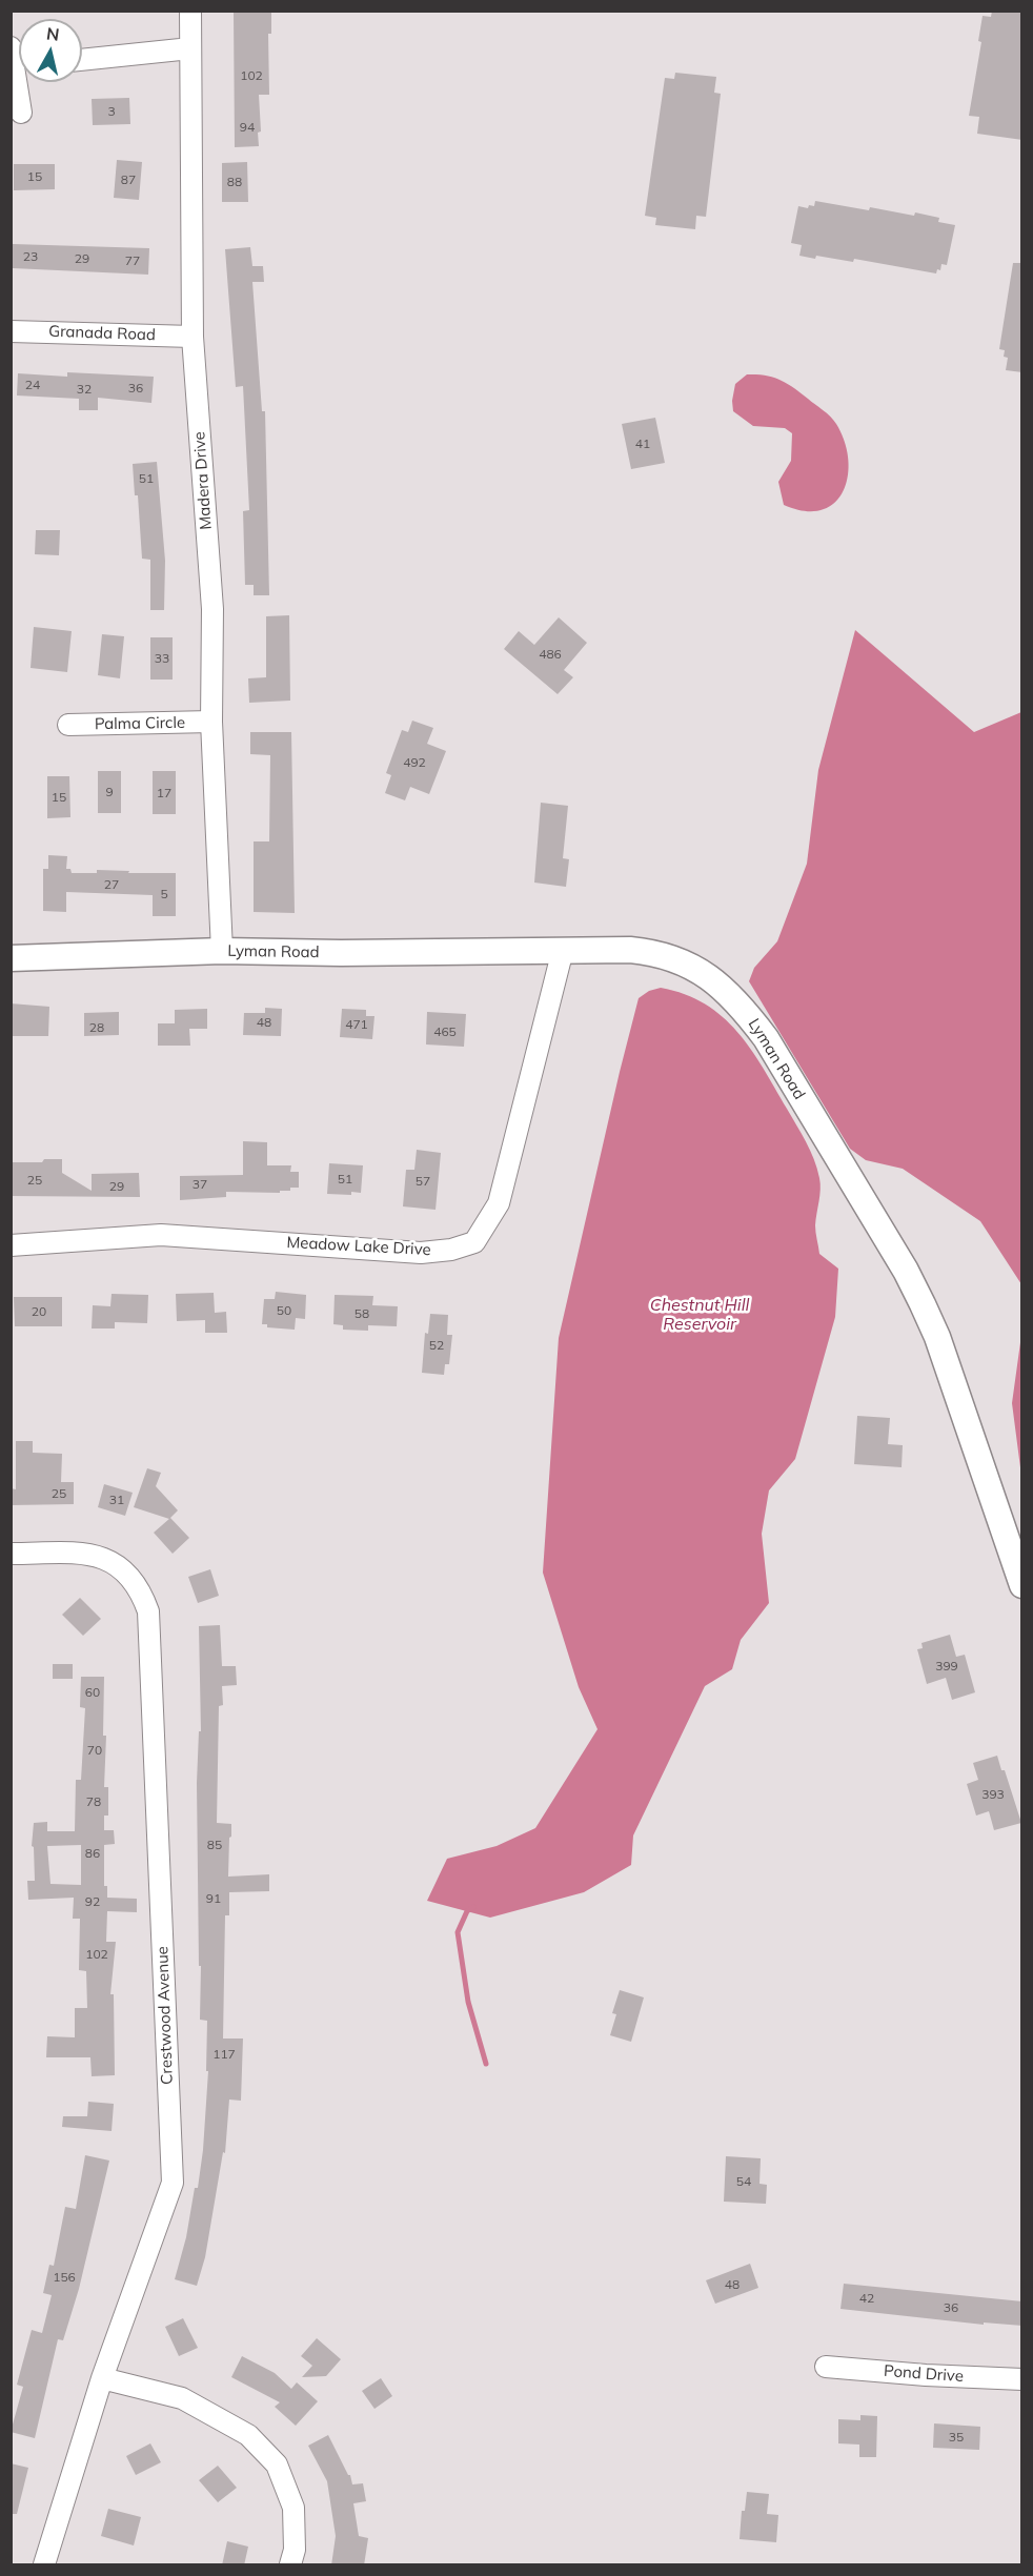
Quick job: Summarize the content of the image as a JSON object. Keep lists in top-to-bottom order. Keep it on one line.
{"streets":{"street":["Granada Road","Madera Drive","Palma Circle","Lyman Road","Meadow Lake Drive","Crestwood Avenue","Pond Drive"]},"crossings":[["Granada Road","Madera Drive"],["Madera Drive","Palma Circle"],["Madera Drive","Lyman Road"],["Lyman Road","Meadow Lake Drive"]],"water":["Chestnut Hill Reservoir"],"house_numbers":["102","3","94","15","87","88","23","29","77","24","36","32","41","51","486","33","492","9","17","15","27","5","48","471","28","465","51","25","57","37","29","50","20","58","52","25","31","399","60","70","393","78","85","86","91","92","102","117","54","156","48","42","36","35"],"north":"top"}
